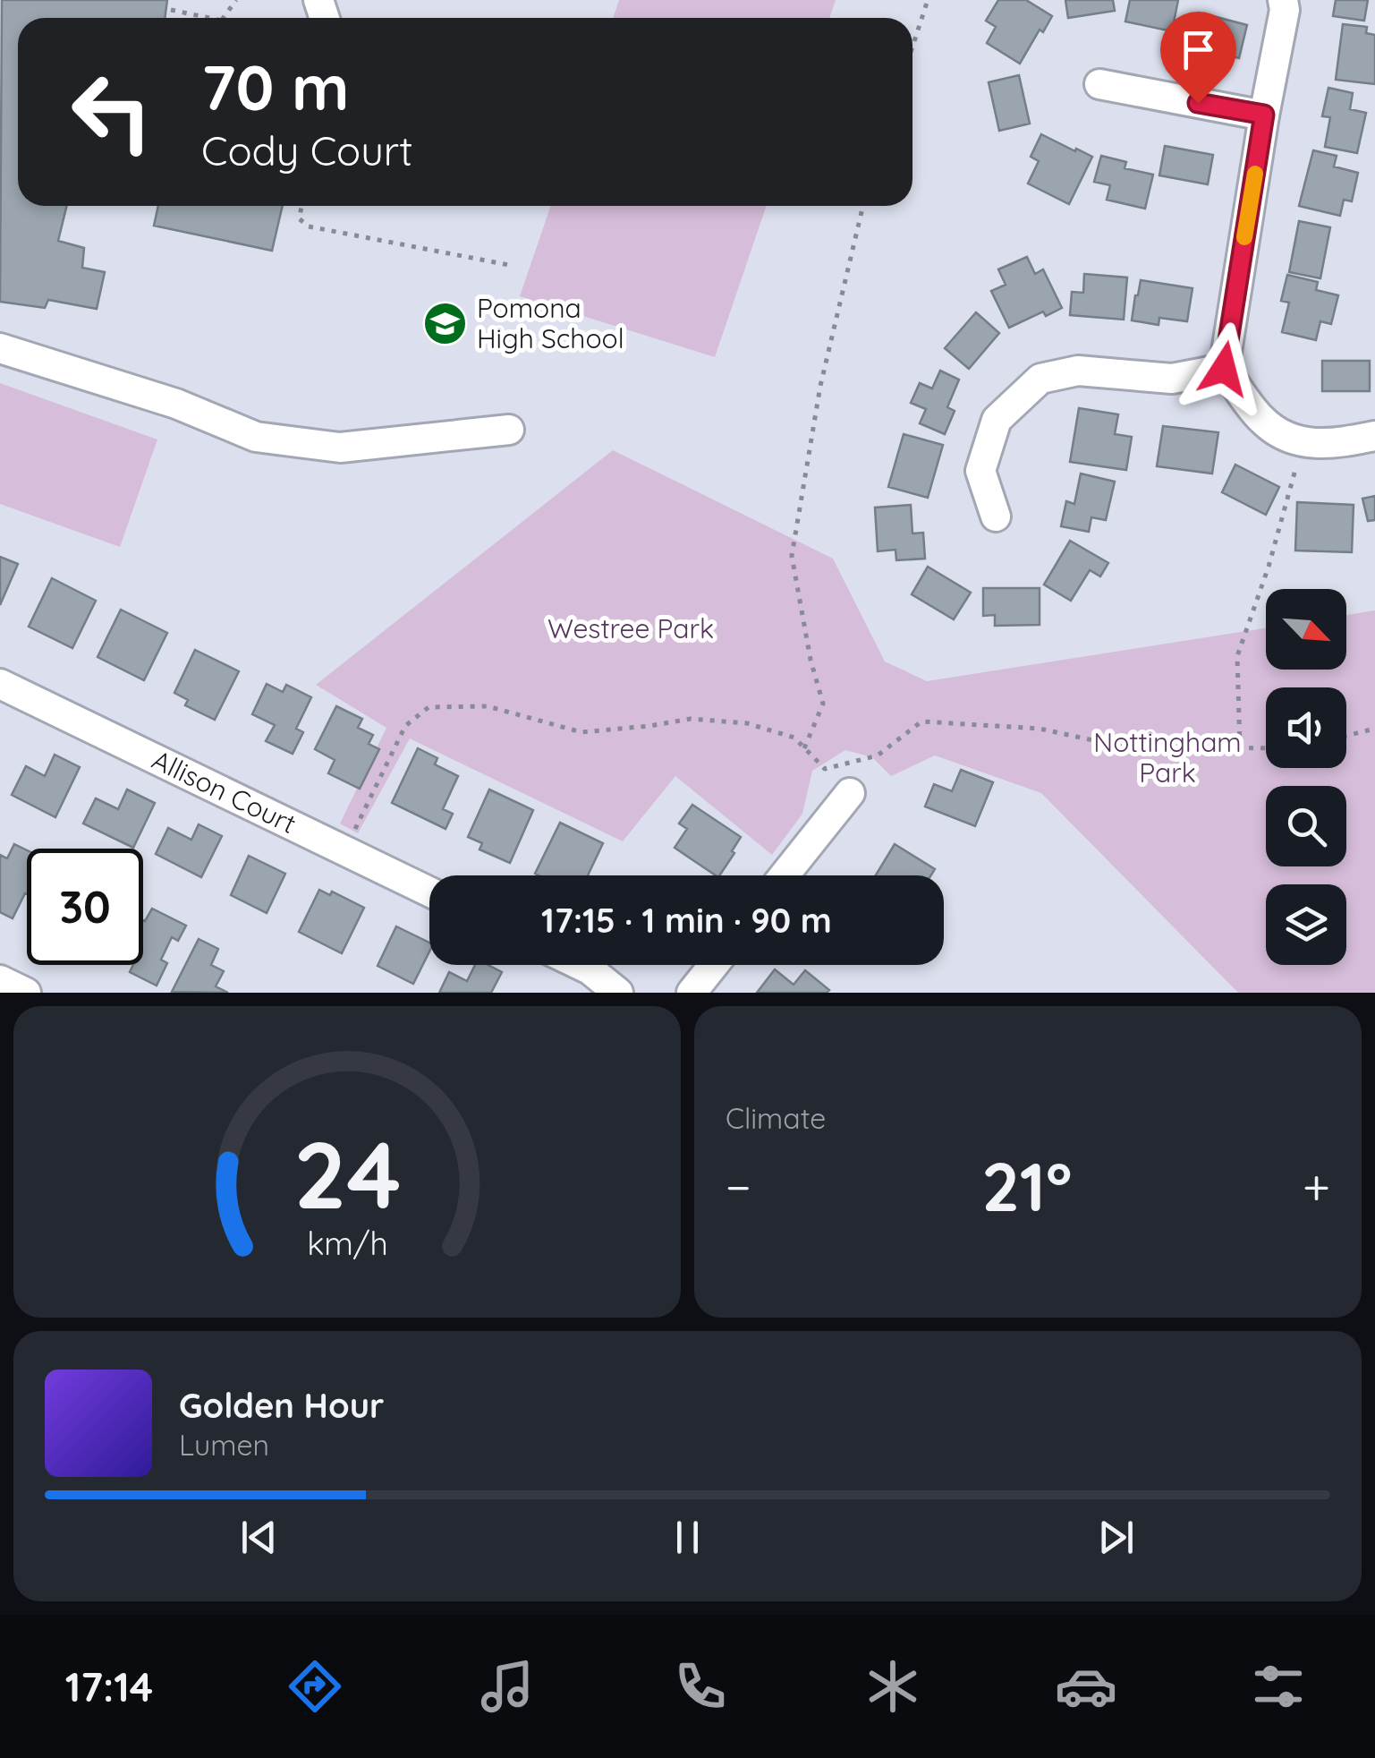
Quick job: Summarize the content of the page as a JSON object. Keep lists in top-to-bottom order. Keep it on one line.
{"streets":{"street":["Allison Court"]},"parks":["Westree Park","Nottingham Park"],"places":{"school or university":["Pomona High School"]},"north":"bottom right","page":{"turn":["70 m","Cody Court"],"limit":"30","trip":"17:15 · 1 min · 90 m","tile":"Climate","heat":["−","21°","+"],"song":["Golden Hour","Lumen"],"tabs":"17:14","gauge":["24","km/h"]}}
